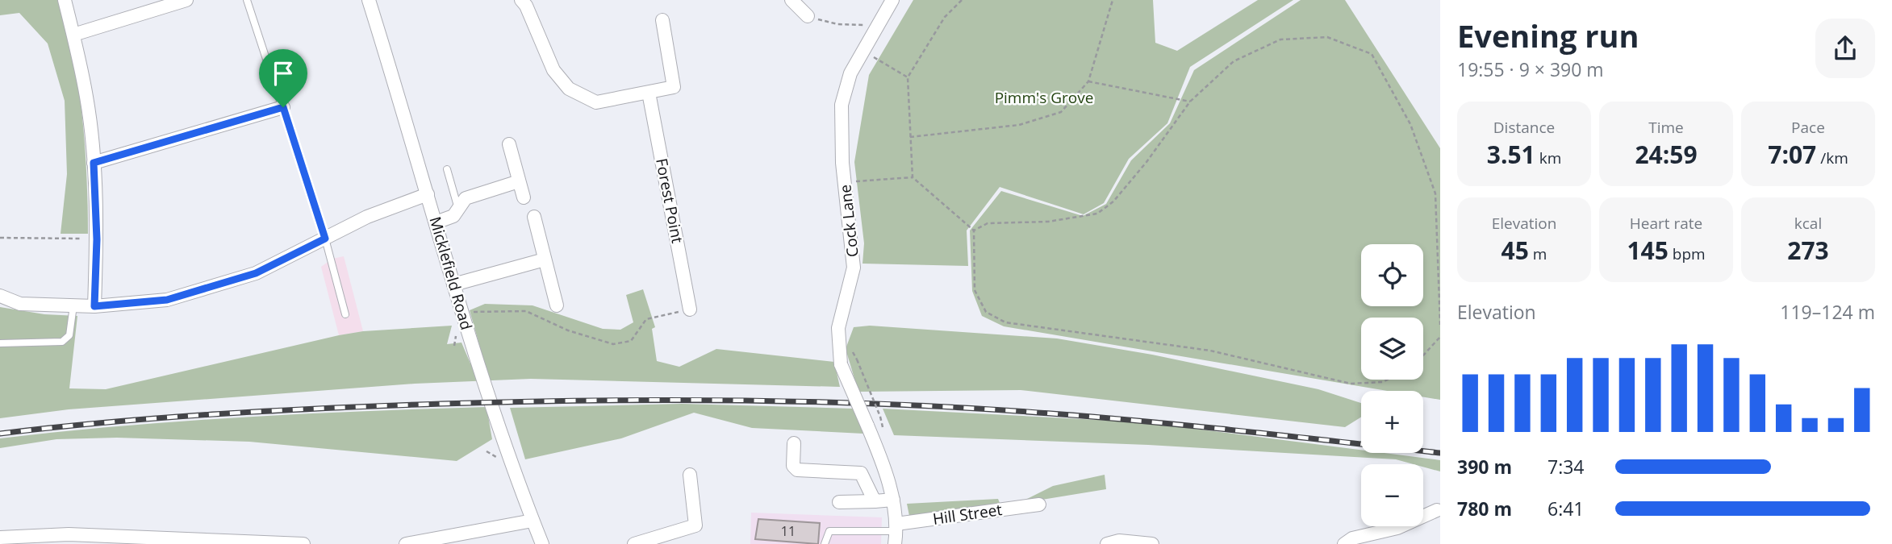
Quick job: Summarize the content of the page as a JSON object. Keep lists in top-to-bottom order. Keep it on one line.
{"streets":{"street":["Forest Point","Cock Lane","Micklefield Road","Hill Street"]},"crossings":[["Cock Lane","Hill Street"]],"parks":["Pimm's Grove"],"house_numbers":["11"],"page":{"heading":["Evening run","19:55 · 9 × 390 m"],"stats":[["Distance","3.51 km"],["Time","24:59"],["Pace","7:07 /km"],["Elevation","45 m"],["Heart rate","145 bpm"],["kcal","273"]],"map_buttons":["+","−"],"chart":["Elevation","119–124 m"],"list":[{"name":"390 m","note":"7:34"},{"name":"780 m","note":"6:41"}]}}
